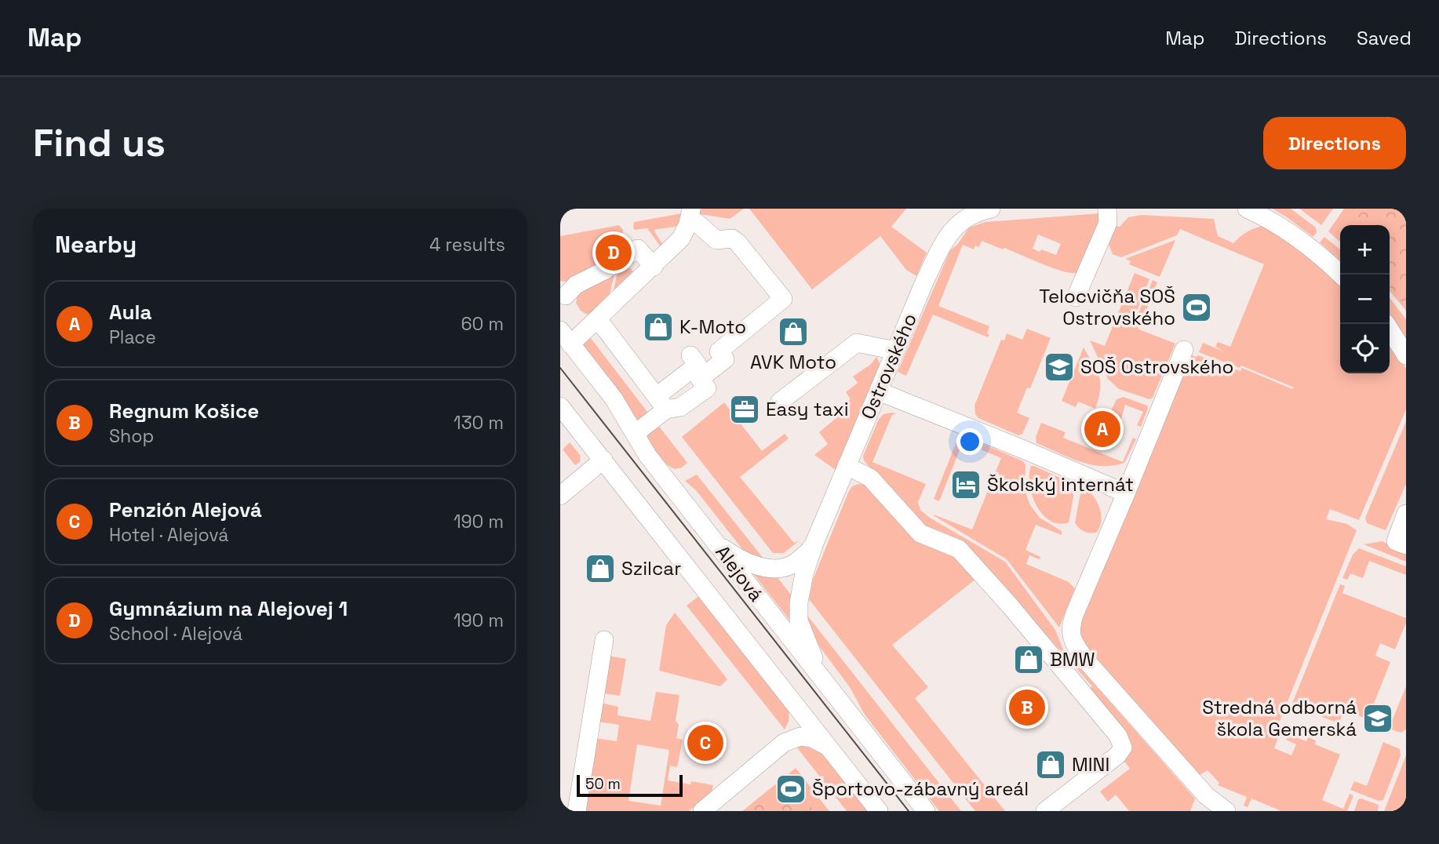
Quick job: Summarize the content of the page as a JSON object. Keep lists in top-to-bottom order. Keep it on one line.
{"streets":{"street":["Ostrovského","Alejová"]},"crossings":[["Ostrovského","Alejová"]],"places":{"sports":["Telocvičňa SOŠ Ostrovského","Športovo-zábavný areál"],"shop":["K-Moto","AVK Moto","Szilcar","BMW","MINI"],"school or university":["SOŠ Ostrovského","Stredná odborná škola Gemerská"],"office":["Easy taxi"],"hotel":["Školský internát"]},"scale_bar":"50 m","page":{"header":"Map","nav":["Map","Directions","Saved"],"buttons":"Directions","title":"Find us","heading":["Nearby","4 results"],"map_buttons":["+","−"],"pins":["D","A","B","C"],"list":[{"mark":"A","name":"Aula","note":"Place","value":"60 m"},{"mark":"B","name":"Regnum Košice","note":"Shop","value":"130 m"},{"mark":"C","name":"Penzión Alejová","note":"Hotel · Alejová","value":"190 m"},{"mark":"D","name":"Gymnázium na Alejovej 1","note":"School · Alejová","value":"190 m"}],"scale":"50 m"}}
